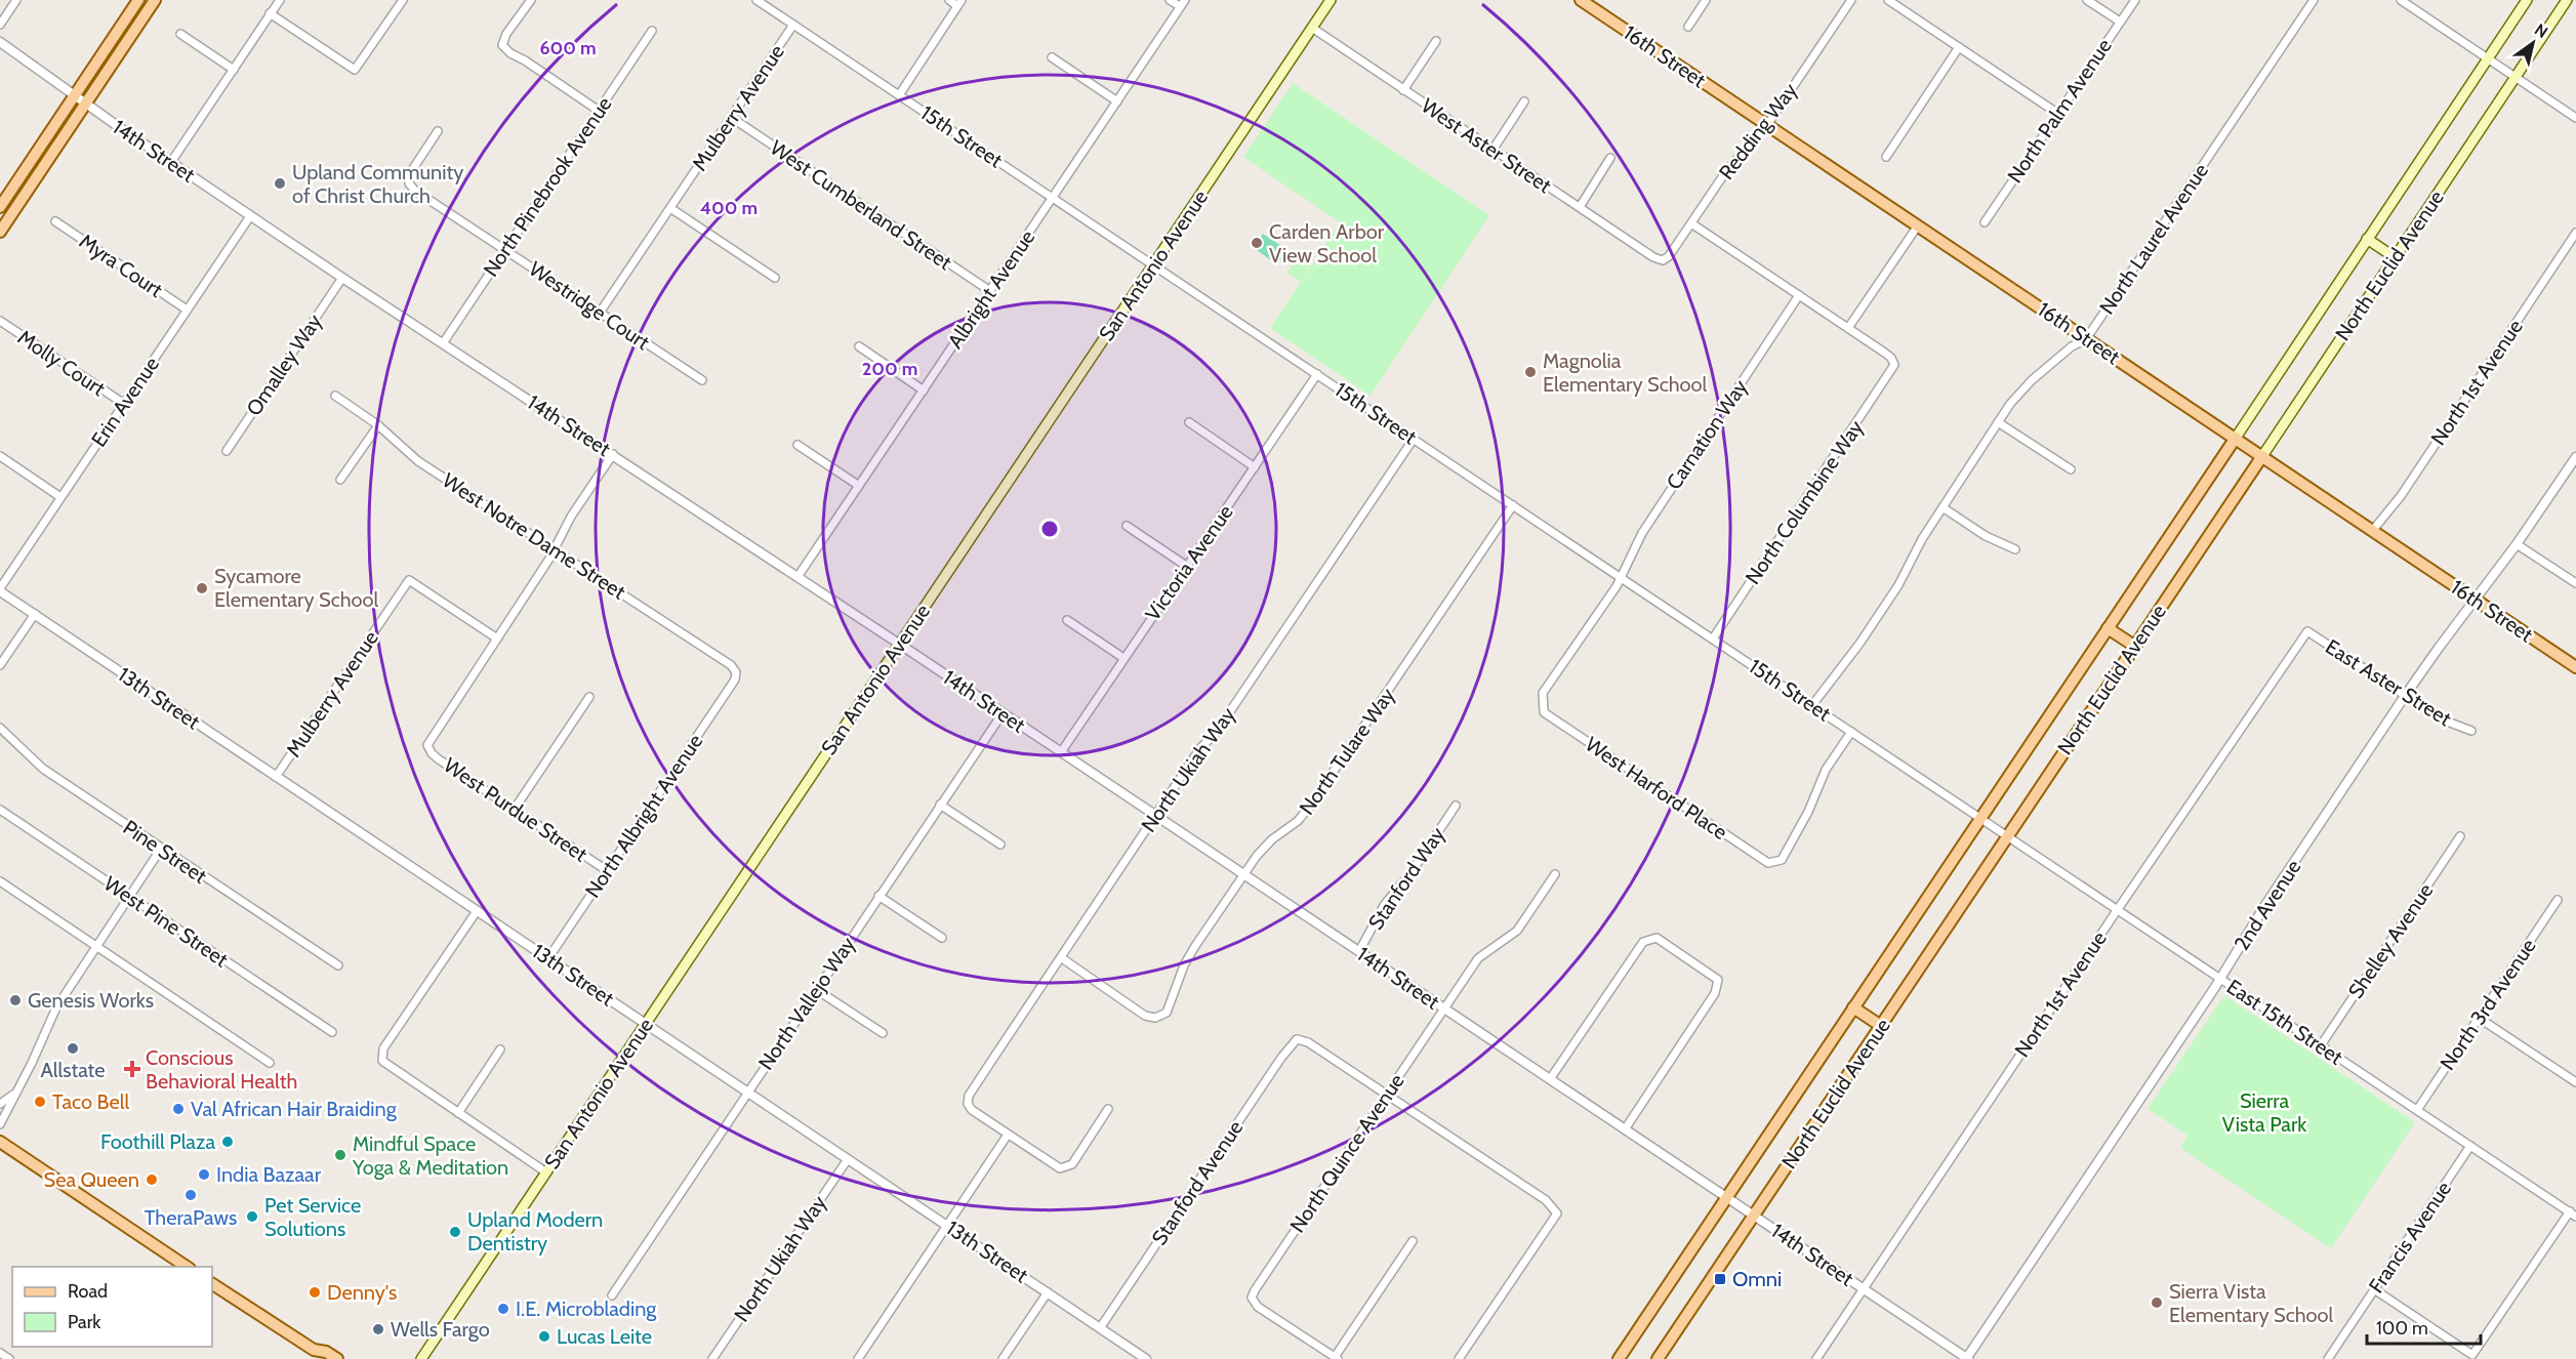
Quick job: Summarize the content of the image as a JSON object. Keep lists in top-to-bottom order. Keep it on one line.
{"streets":{"main road":["16th Street","San Antonio Avenue","North Euclid Avenue"],"street":["Mulberry Avenue","North Palm Avenue","Redding Way","15th Street","West Aster Street","14th Street","North Pinebrook Avenue","West Cumberland Street","North Laurel Avenue","Myra Court","Albright Avenue","Westridge Court","Molly Court","Omalley Way","North 1st Avenue","Erin Avenue","Carnation Way","North Columbine Way","West Notre Dame Street","Victoria Avenue","East Aster Street","13th Street","North Tulare Way","North Ukiah Way","West Harford Place","West Purdue Street","North Albright Avenue","Pine Street","Stanford Way","2nd Avenue","West Pine Street","Shelley Avenue","North Vallejo Way","North 3rd Avenue","East 15th Street","North Quince Avenue","Stanford Avenue","Francis Avenue"]},"crossings":[["16th Street","Redding Way"],["16th Street","North Laurel Avenue"],["16th Street","North Euclid Avenue"],["16th Street","North 1st Avenue"],["16th Street","2nd Avenue"],["Mulberry Avenue","15th Street"],["Mulberry Avenue","West Cumberland Street"],["Mulberry Avenue","Westridge Court"],["Mulberry Avenue","13th Street"],["Mulberry Avenue","West Purdue Street"],["Redding Way","West Aster Street"],["15th Street","North Laurel Avenue"],["15th Street","San Antonio Avenue"],["15th Street","North Euclid Avenue"],["15th Street","Albright Avenue"],["15th Street","Carnation Way"],["15th Street","North Columbine Way"],["15th Street","Victoria Avenue"],["15th Street","North Tulare Way"],["15th Street","North Ukiah Way"],["15th Street","West Harford Place"],["15th Street","East 15th Street"],["West Aster Street","San Antonio Avenue"],["14th Street","North Pinebrook Avenue"],["14th Street","San Antonio Avenue"],["14th Street","North Euclid Avenue"],["14th Street","Albright Avenue"],["14th Street","Omalley Way"],["14th Street","North 1st Avenue"],["14th Street","Erin Avenue"],["14th Street","Victoria Avenue"],["14th Street","North Tulare Way"],["14th Street","North Ukiah Way"],["14th Street","Stanford Way"],["14th Street","2nd Avenue"],["14th Street","North Vallejo Way"],["14th Street","North Quince Avenue"],["North Pinebrook Avenue","Westridge Court"],["West Cumberland Street","Albright Avenue"],["Myra Court","Erin Avenue"],["San Antonio Avenue","13th Street"],["North Euclid Avenue","East 15th Street"],["Molly Court","Erin Avenue"],["North 1st Avenue","East Aster Street"],["North 1st Avenue","East 15th Street"],["Erin Avenue","13th Street"],["Carnation Way","West Harford Place"],["West Notre Dame Street","North Albright Avenue"],["East Aster Street","2nd Avenue"],["13th Street","North Ukiah Way"],["13th Street","North Albright Avenue"],["13th Street","North Vallejo Way"],["13th Street","Stanford Avenue"],["North Tulare Way","North Ukiah Way"],["West Purdue Street","North Albright Avenue"],["2nd Avenue","East 15th Street"],["Shelley Avenue","East 15th Street"],["North 3rd Avenue","East 15th Street"],["East 15th Street","Francis Avenue"],["North Quince Avenue","Stanford Avenue"]],"parks":["Sierra Vista Park"],"places":{"other":["Upland Community of Christ Church","Carden Arbor View School","Magnolia Elementary School","Sycamore Elementary School","Genesis Works","Allstate","Taco Bell","Val African Hair Braiding","Foothill Plaza","Mindful Space Yoga & Meditation","India Bazaar","Sea Queen","TheraPaws","Pet Service Solutions","Upland Modern Dentistry","Denny's","Sierra Vista Elementary School","I.E. Microblading","Wells Fargo","Lucas Leite"],"health":["Conscious Behavioral Health"],"transit":["Omni"]},"legend":["Road","Park"],"scale_bar":"100 m","north":"top right","rings":["600 m","400 m","200 m"]}
